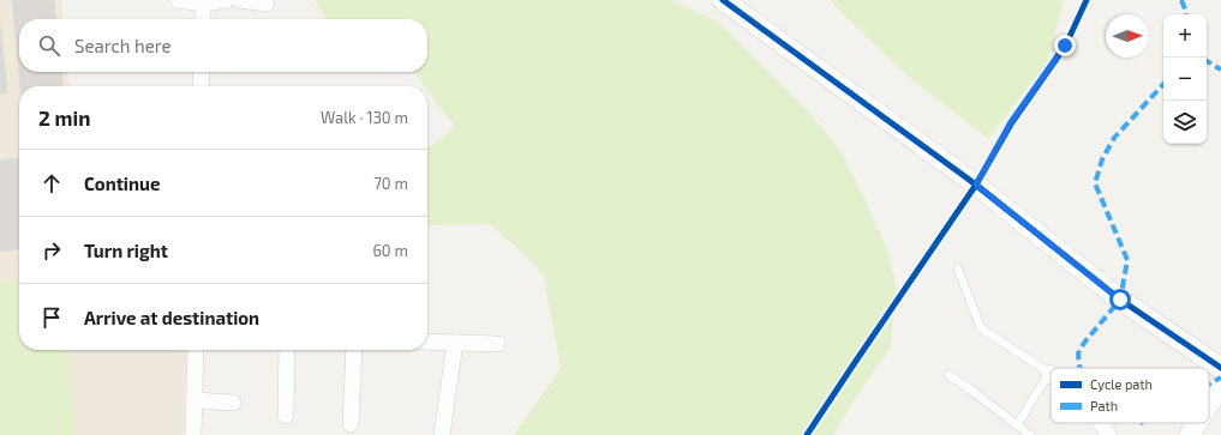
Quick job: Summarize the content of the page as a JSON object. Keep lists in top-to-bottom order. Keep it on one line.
{"legend":["Cycle path","Path"],"north":"right","page":{"map_buttons":["+","−"],"search":"Search here","heading":["2 min","Walk · 130 m"],"list":[["Continue","70 m"],["Turn right","60 m"],"Arrive at destination"]}}
